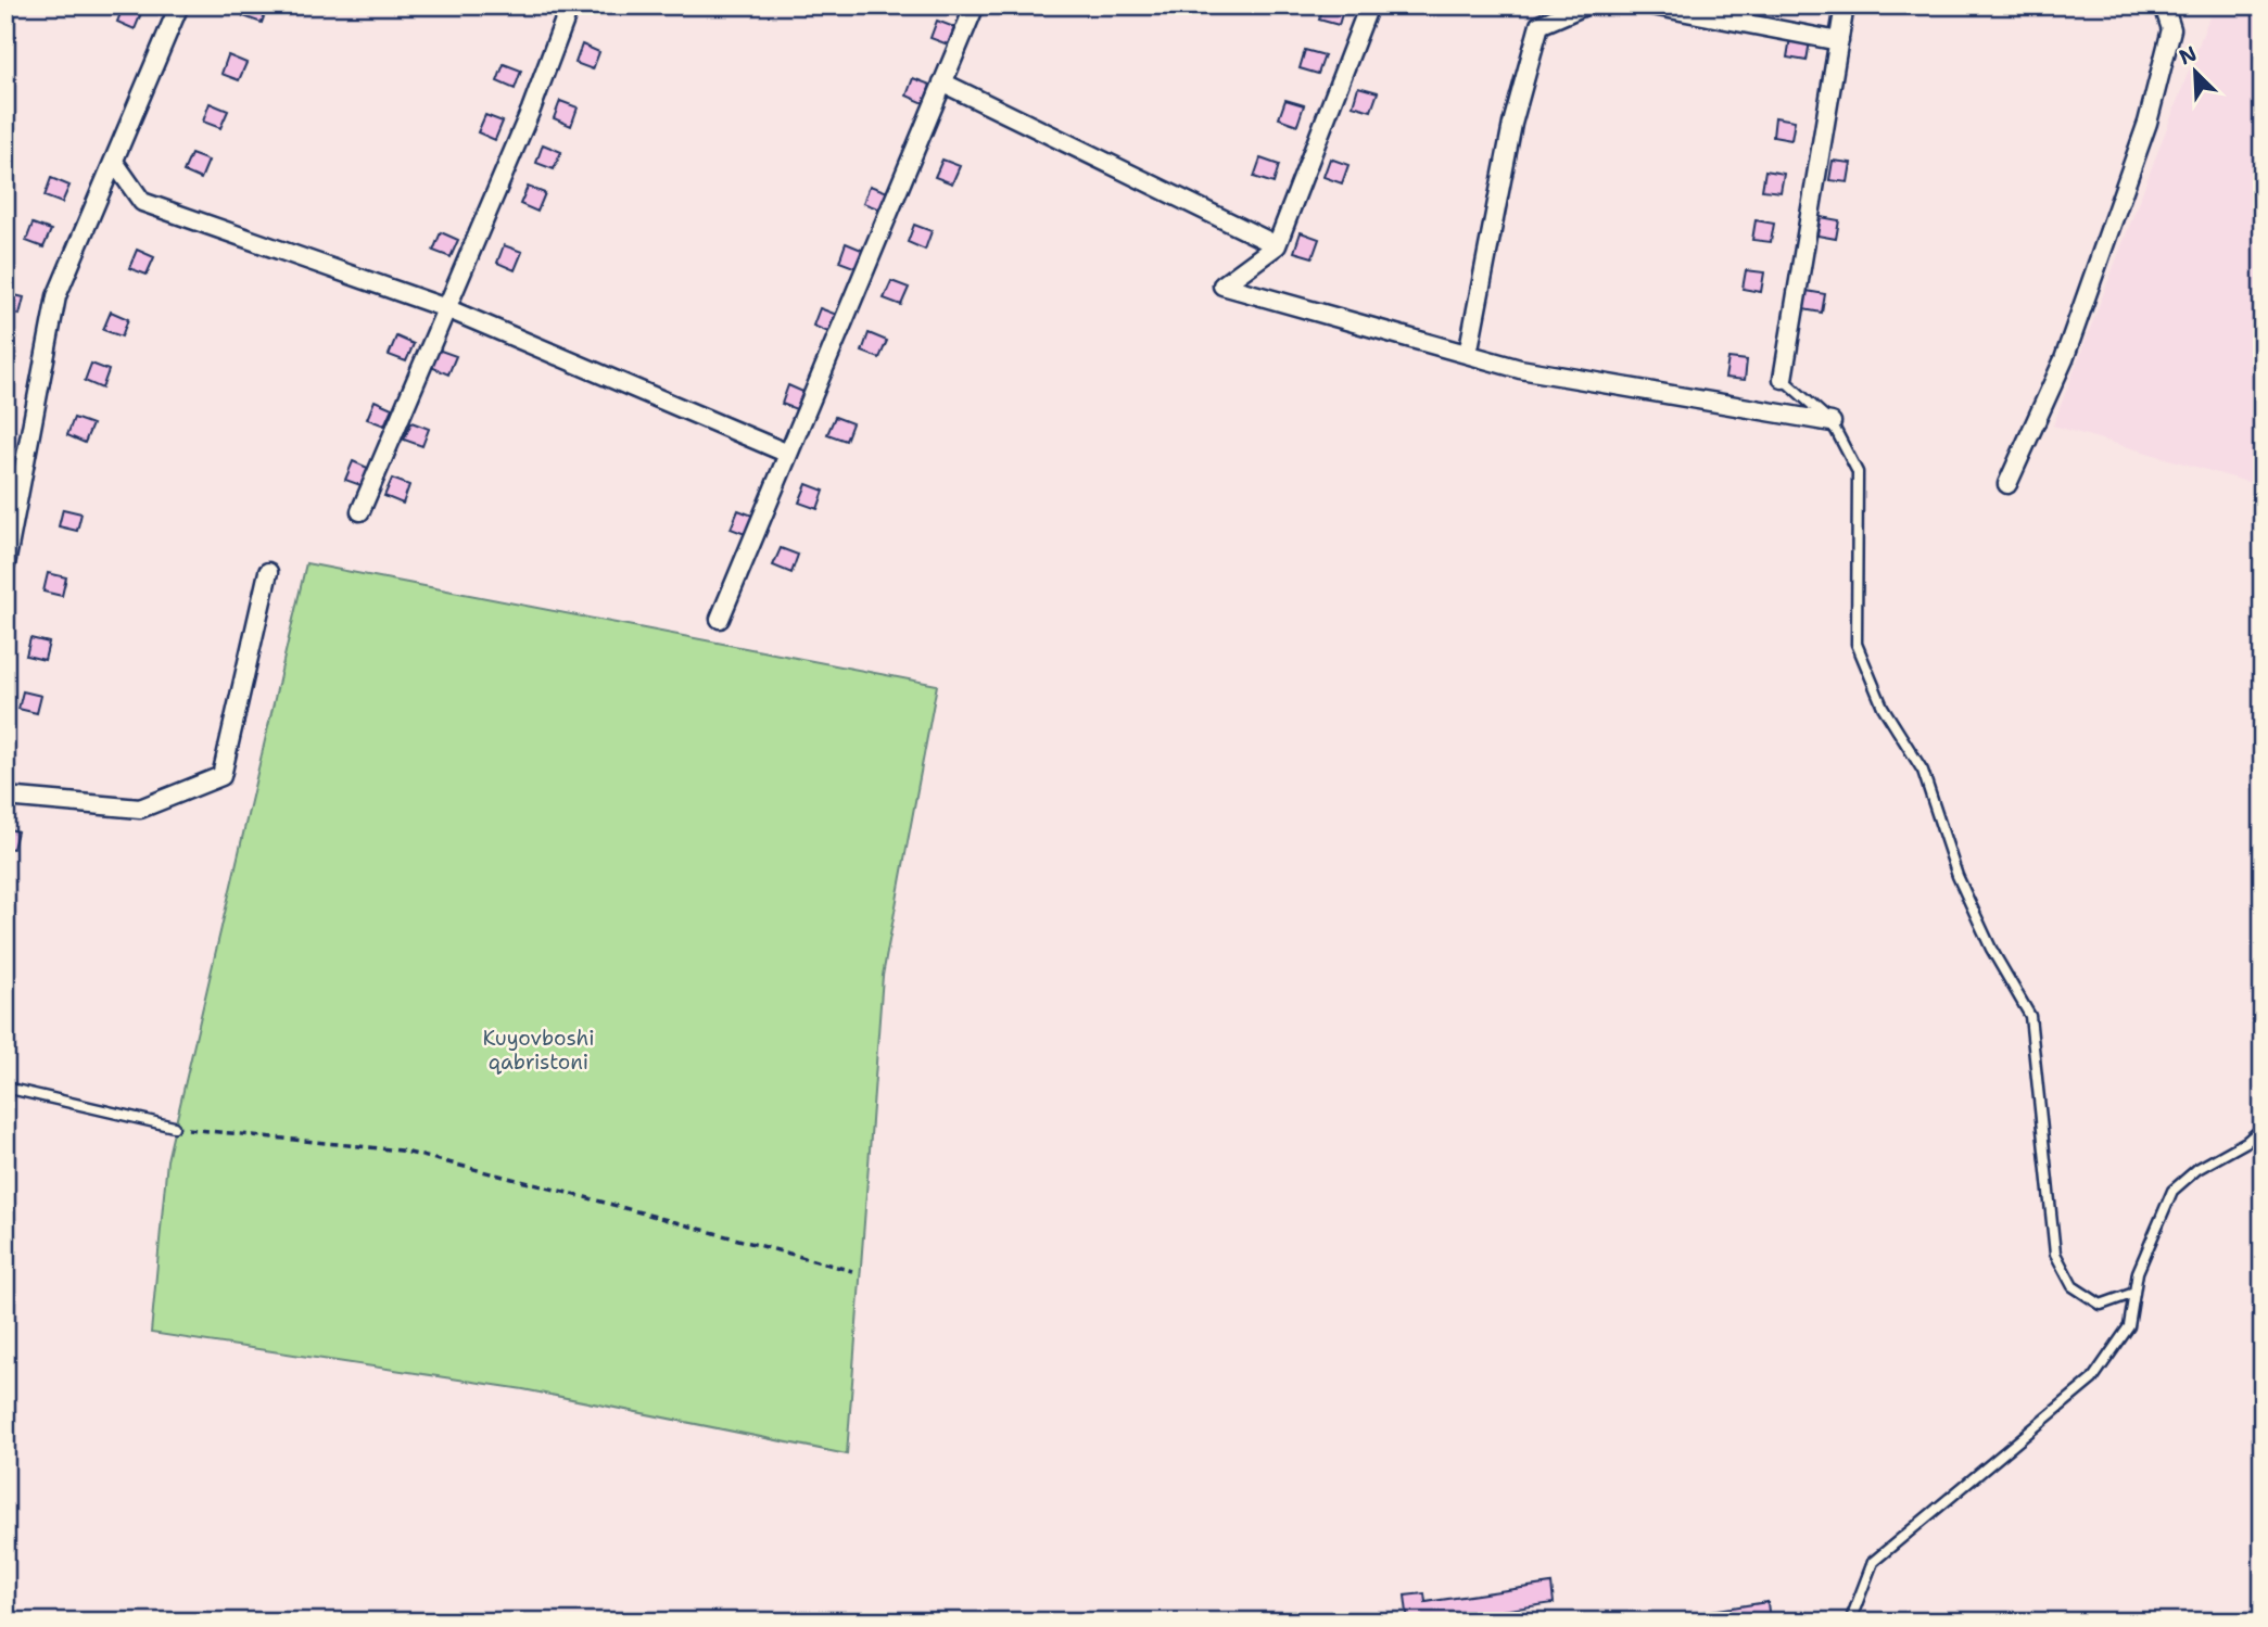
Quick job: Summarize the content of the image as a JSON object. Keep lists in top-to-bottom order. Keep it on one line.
{"parks":["Kuyovboshi qabristoni"],"north":"top left"}
